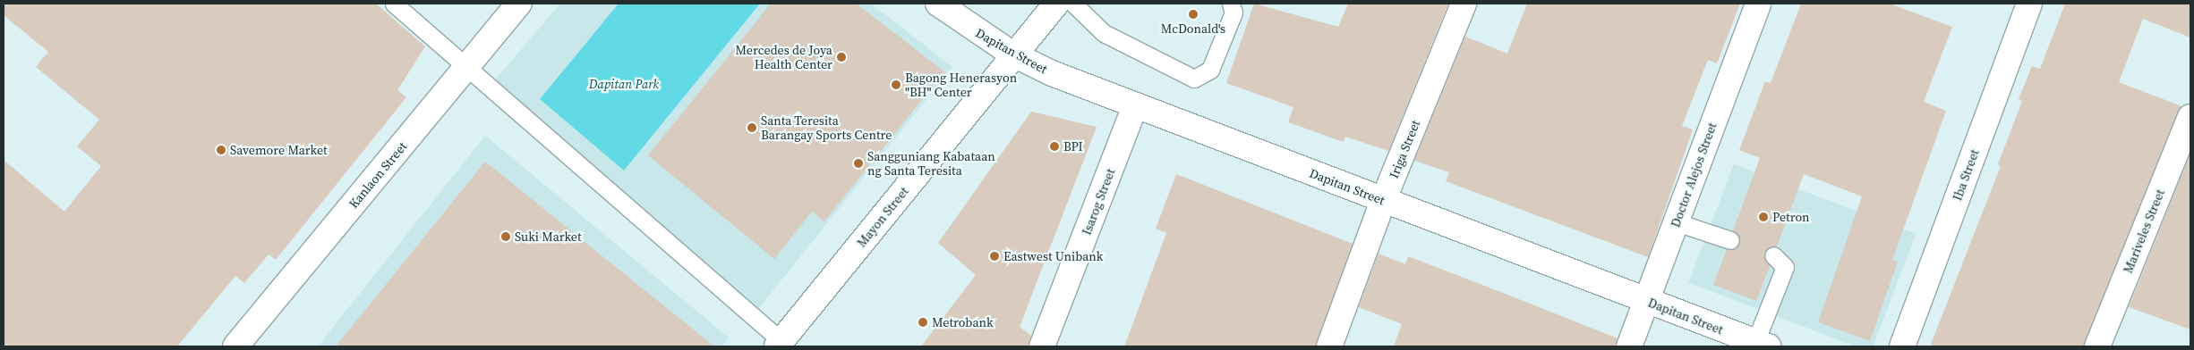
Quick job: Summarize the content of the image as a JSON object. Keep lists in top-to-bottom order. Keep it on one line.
{"streets":{"street":["Dapitan Street","Iriga Street","Kanlaon Street","Doctor Alejos Street","Iba Street","Isarog Street","Mayon Street","Mariveles Street"]},"crossings":[["Dapitan Street","Iriga Street"],["Dapitan Street","Doctor Alejos Street"],["Dapitan Street","Isarog Street"],["Dapitan Street","Mayon Street"]],"parks":["Dapitan Park"],"places":["McDonald's","Mercedes de Joya Health Center","Bagong Henerasyon \"BH\" Center","Santa Teresita Barangay Sports Centre","BPI","Savemore Market","Sangguniang Kabataan ng Santa Teresita","Petron","Suki Market","Eastwest Unibank","Metrobank"]}
